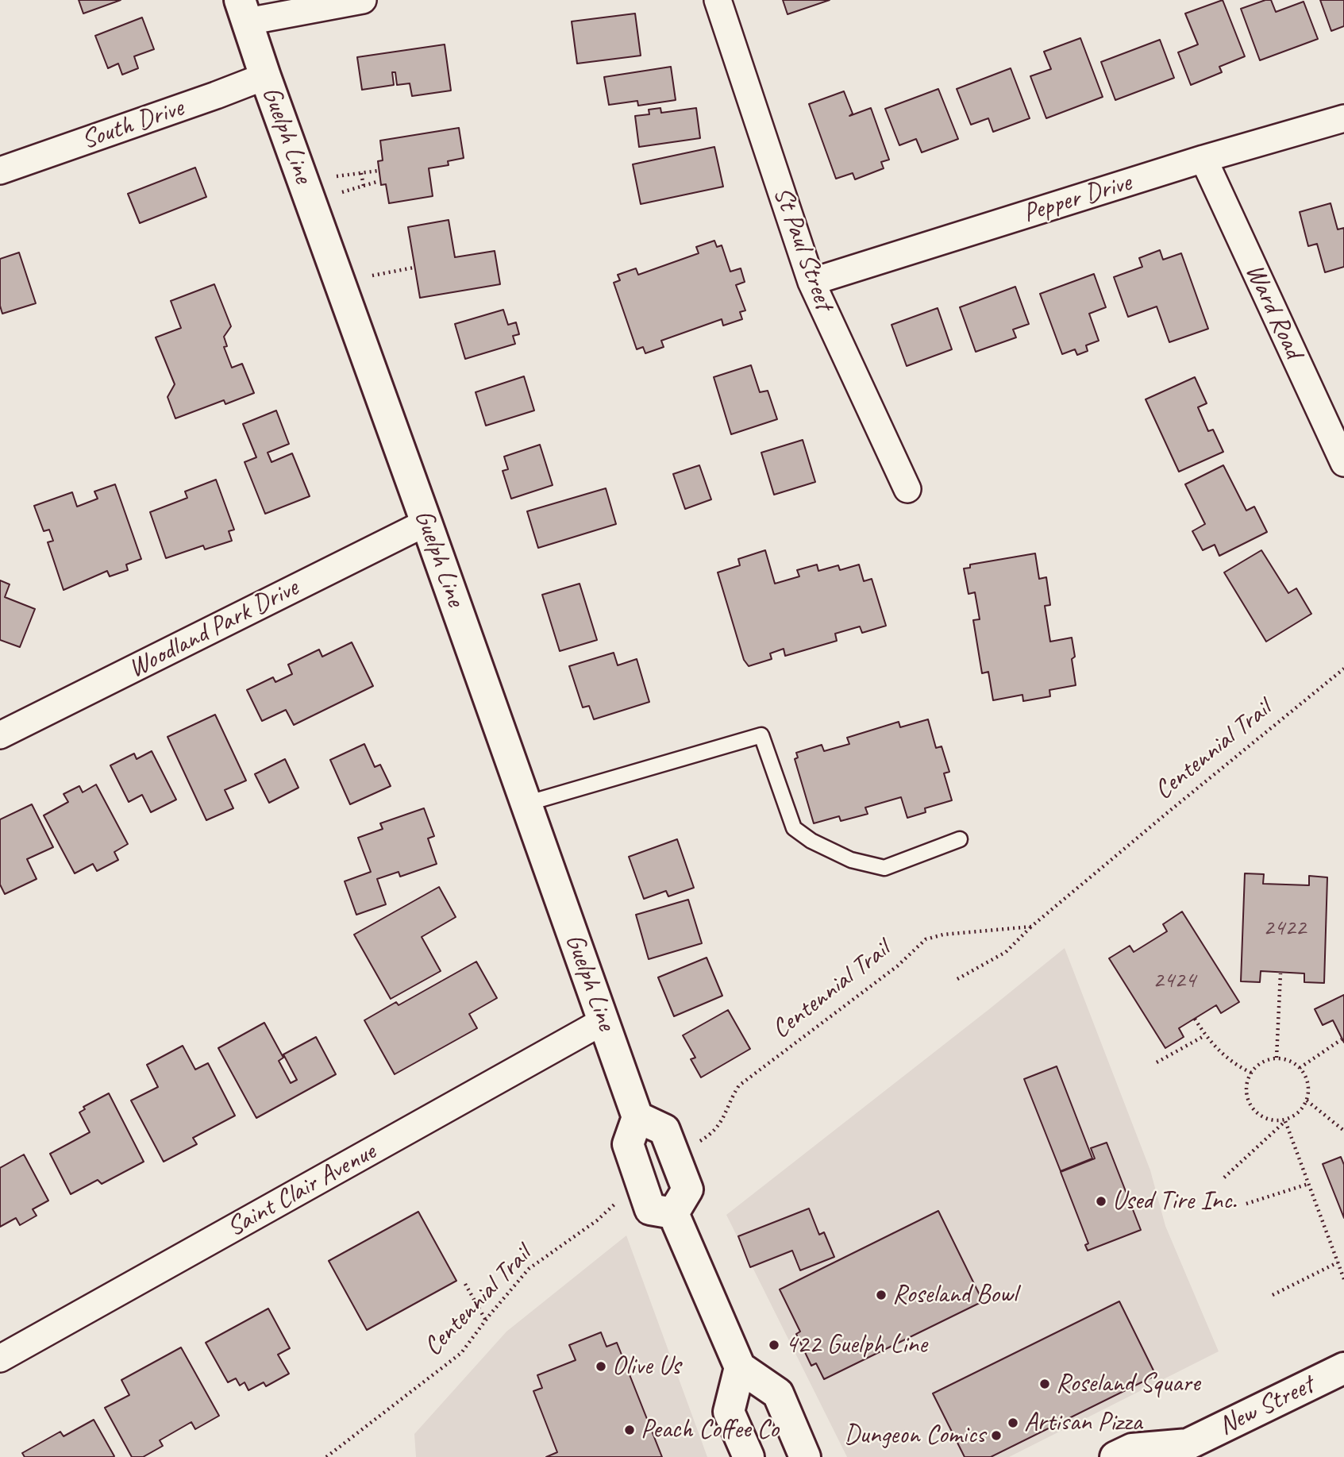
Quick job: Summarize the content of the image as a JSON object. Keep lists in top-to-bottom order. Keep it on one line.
{"streets":{"main road":["Guelph Line","New Street"],"street":["South Drive","Pepper Drive","St Paul Street","Ward Road","Woodland Park Drive","Saint Clair Avenue"],"path":["Centennial Trail"]},"crossings":[["South Drive","Guelph Line"],["Guelph Line","Woodland Park Drive"],["Guelph Line","Saint Clair Avenue"],["Pepper Drive","St Paul Street"],["Pepper Drive","Ward Road"]],"places":["Used Tire Inc.","Roseland Bowl","422 Guelph Line","Olive Us","Roseland Square","Artisan Pizza","Peach Coffee Co","Dungeon Comics"],"house_numbers":["2422","2424"]}
